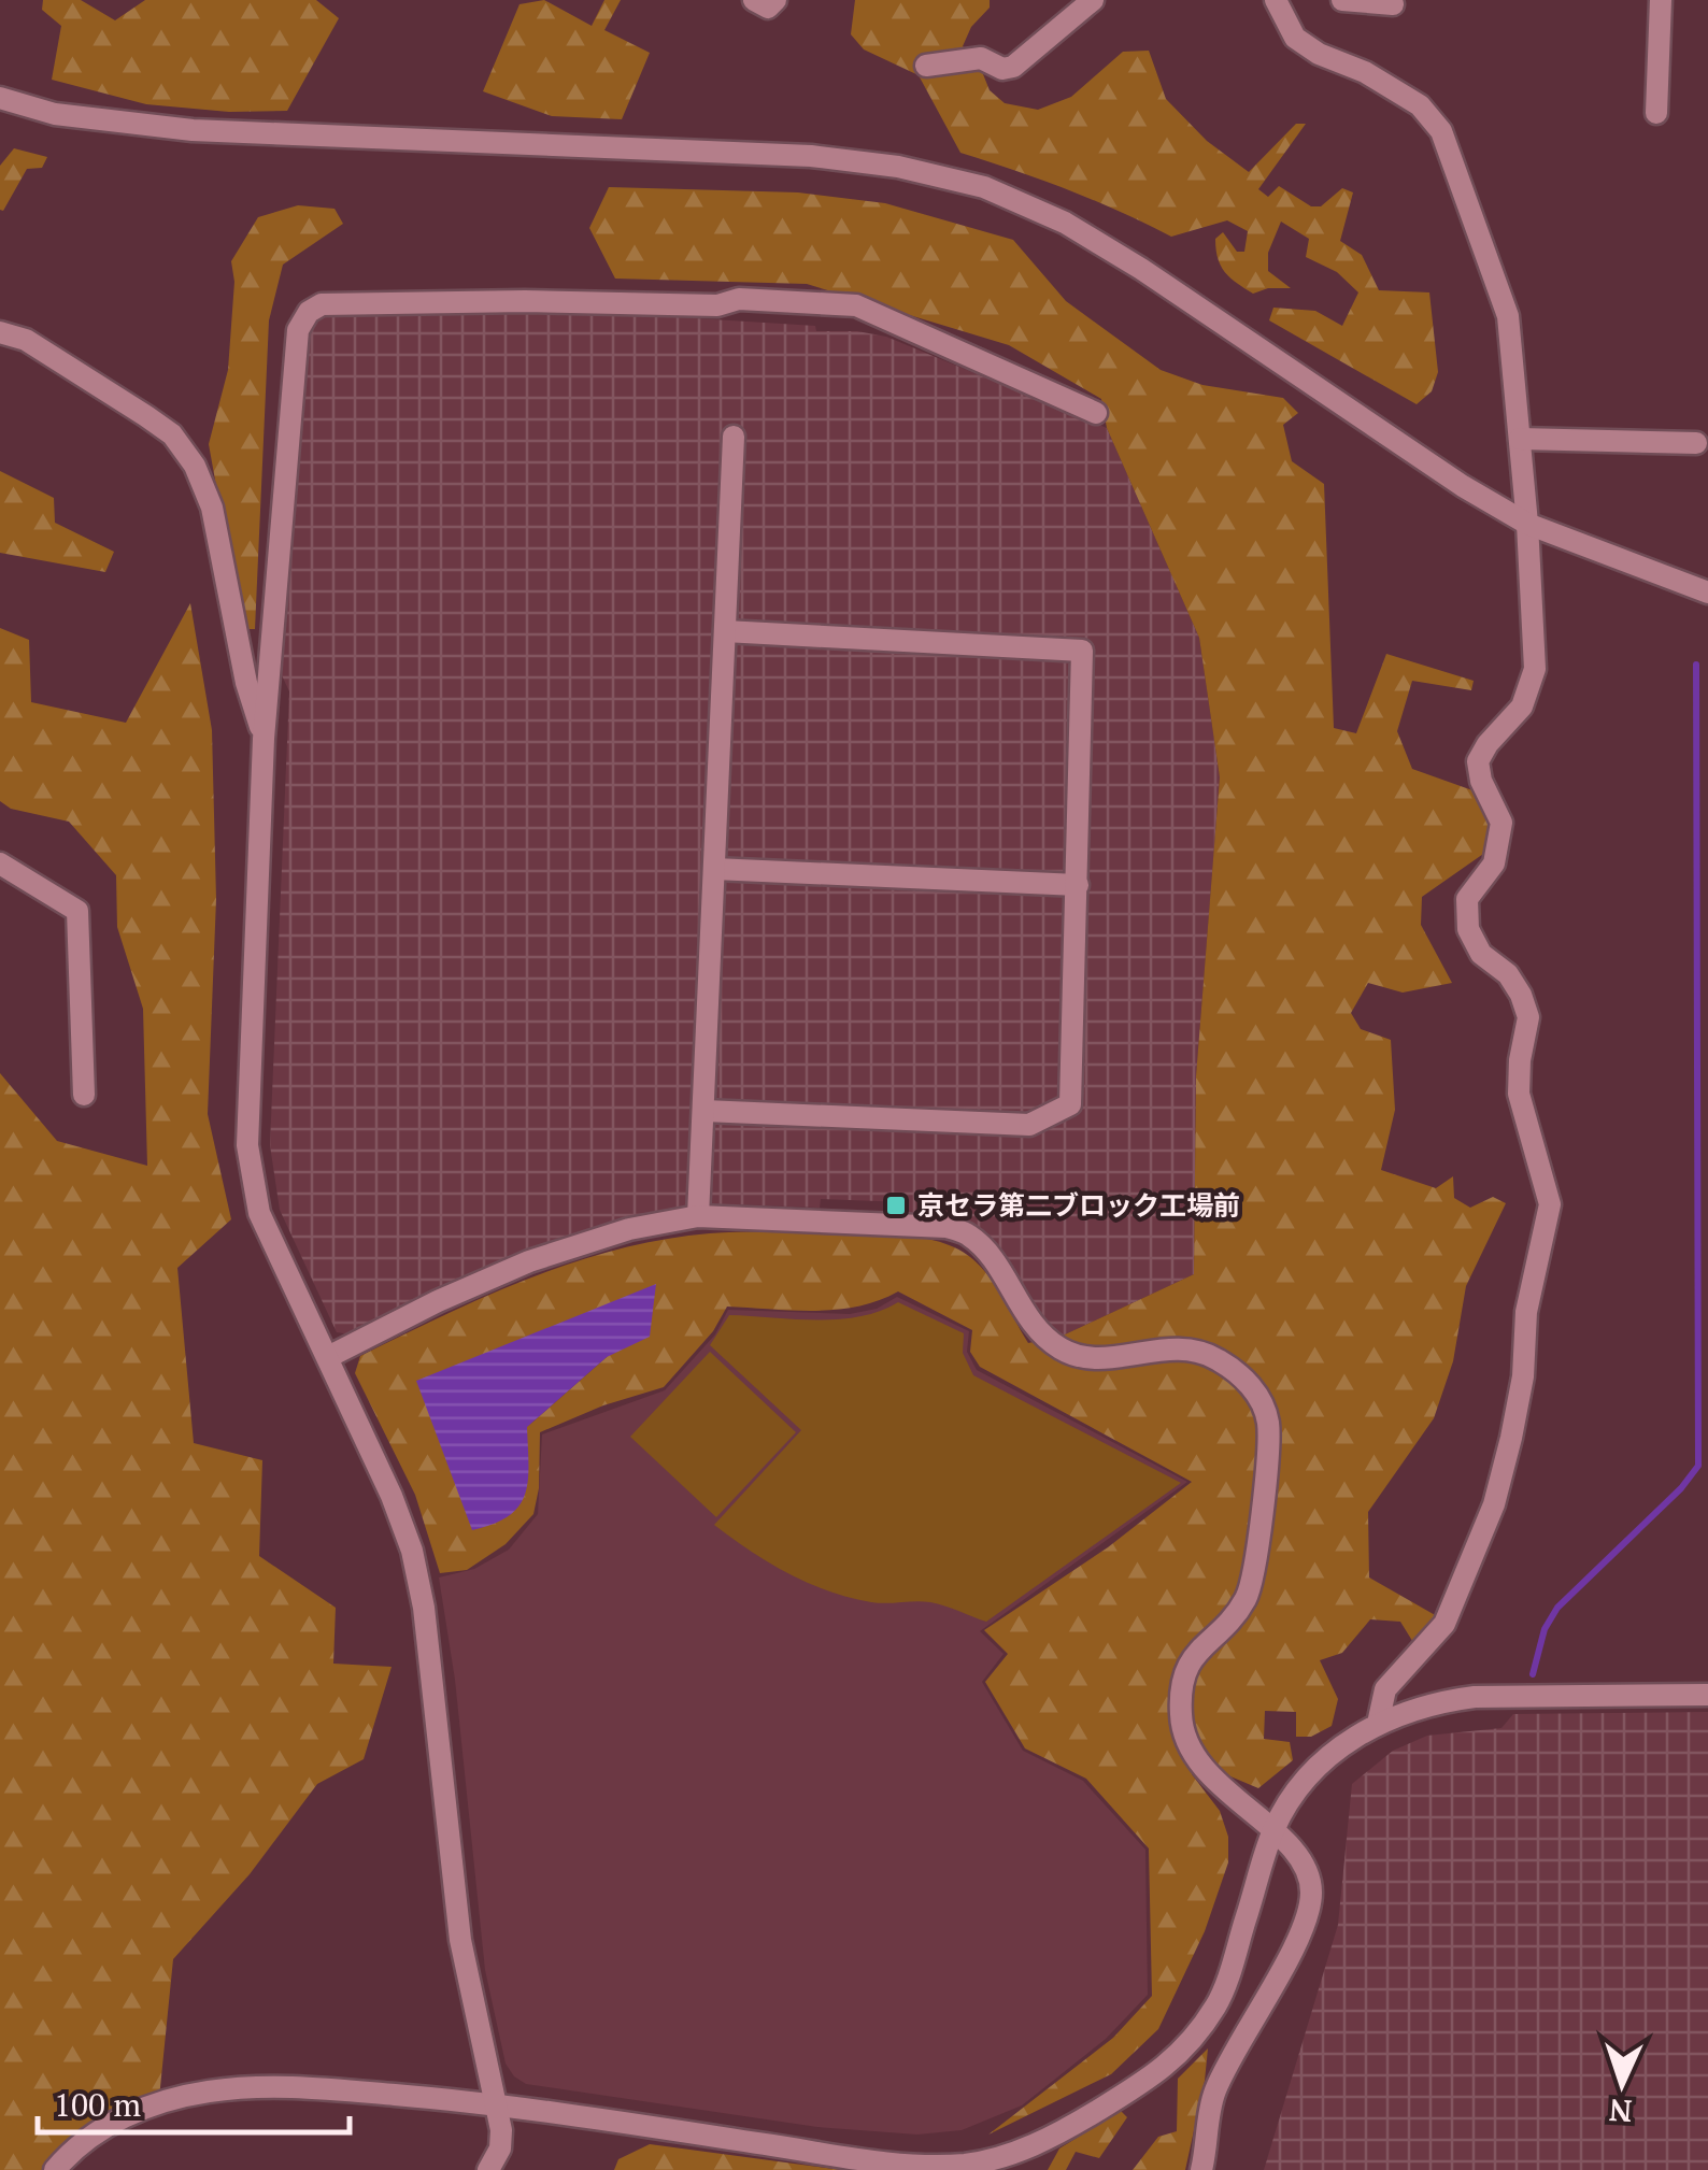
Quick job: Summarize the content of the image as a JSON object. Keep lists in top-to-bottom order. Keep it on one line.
{"places":{"transit":["京セラ第二ブロック工場前"]},"scale_bar":"100 m","north":"bottom"}
